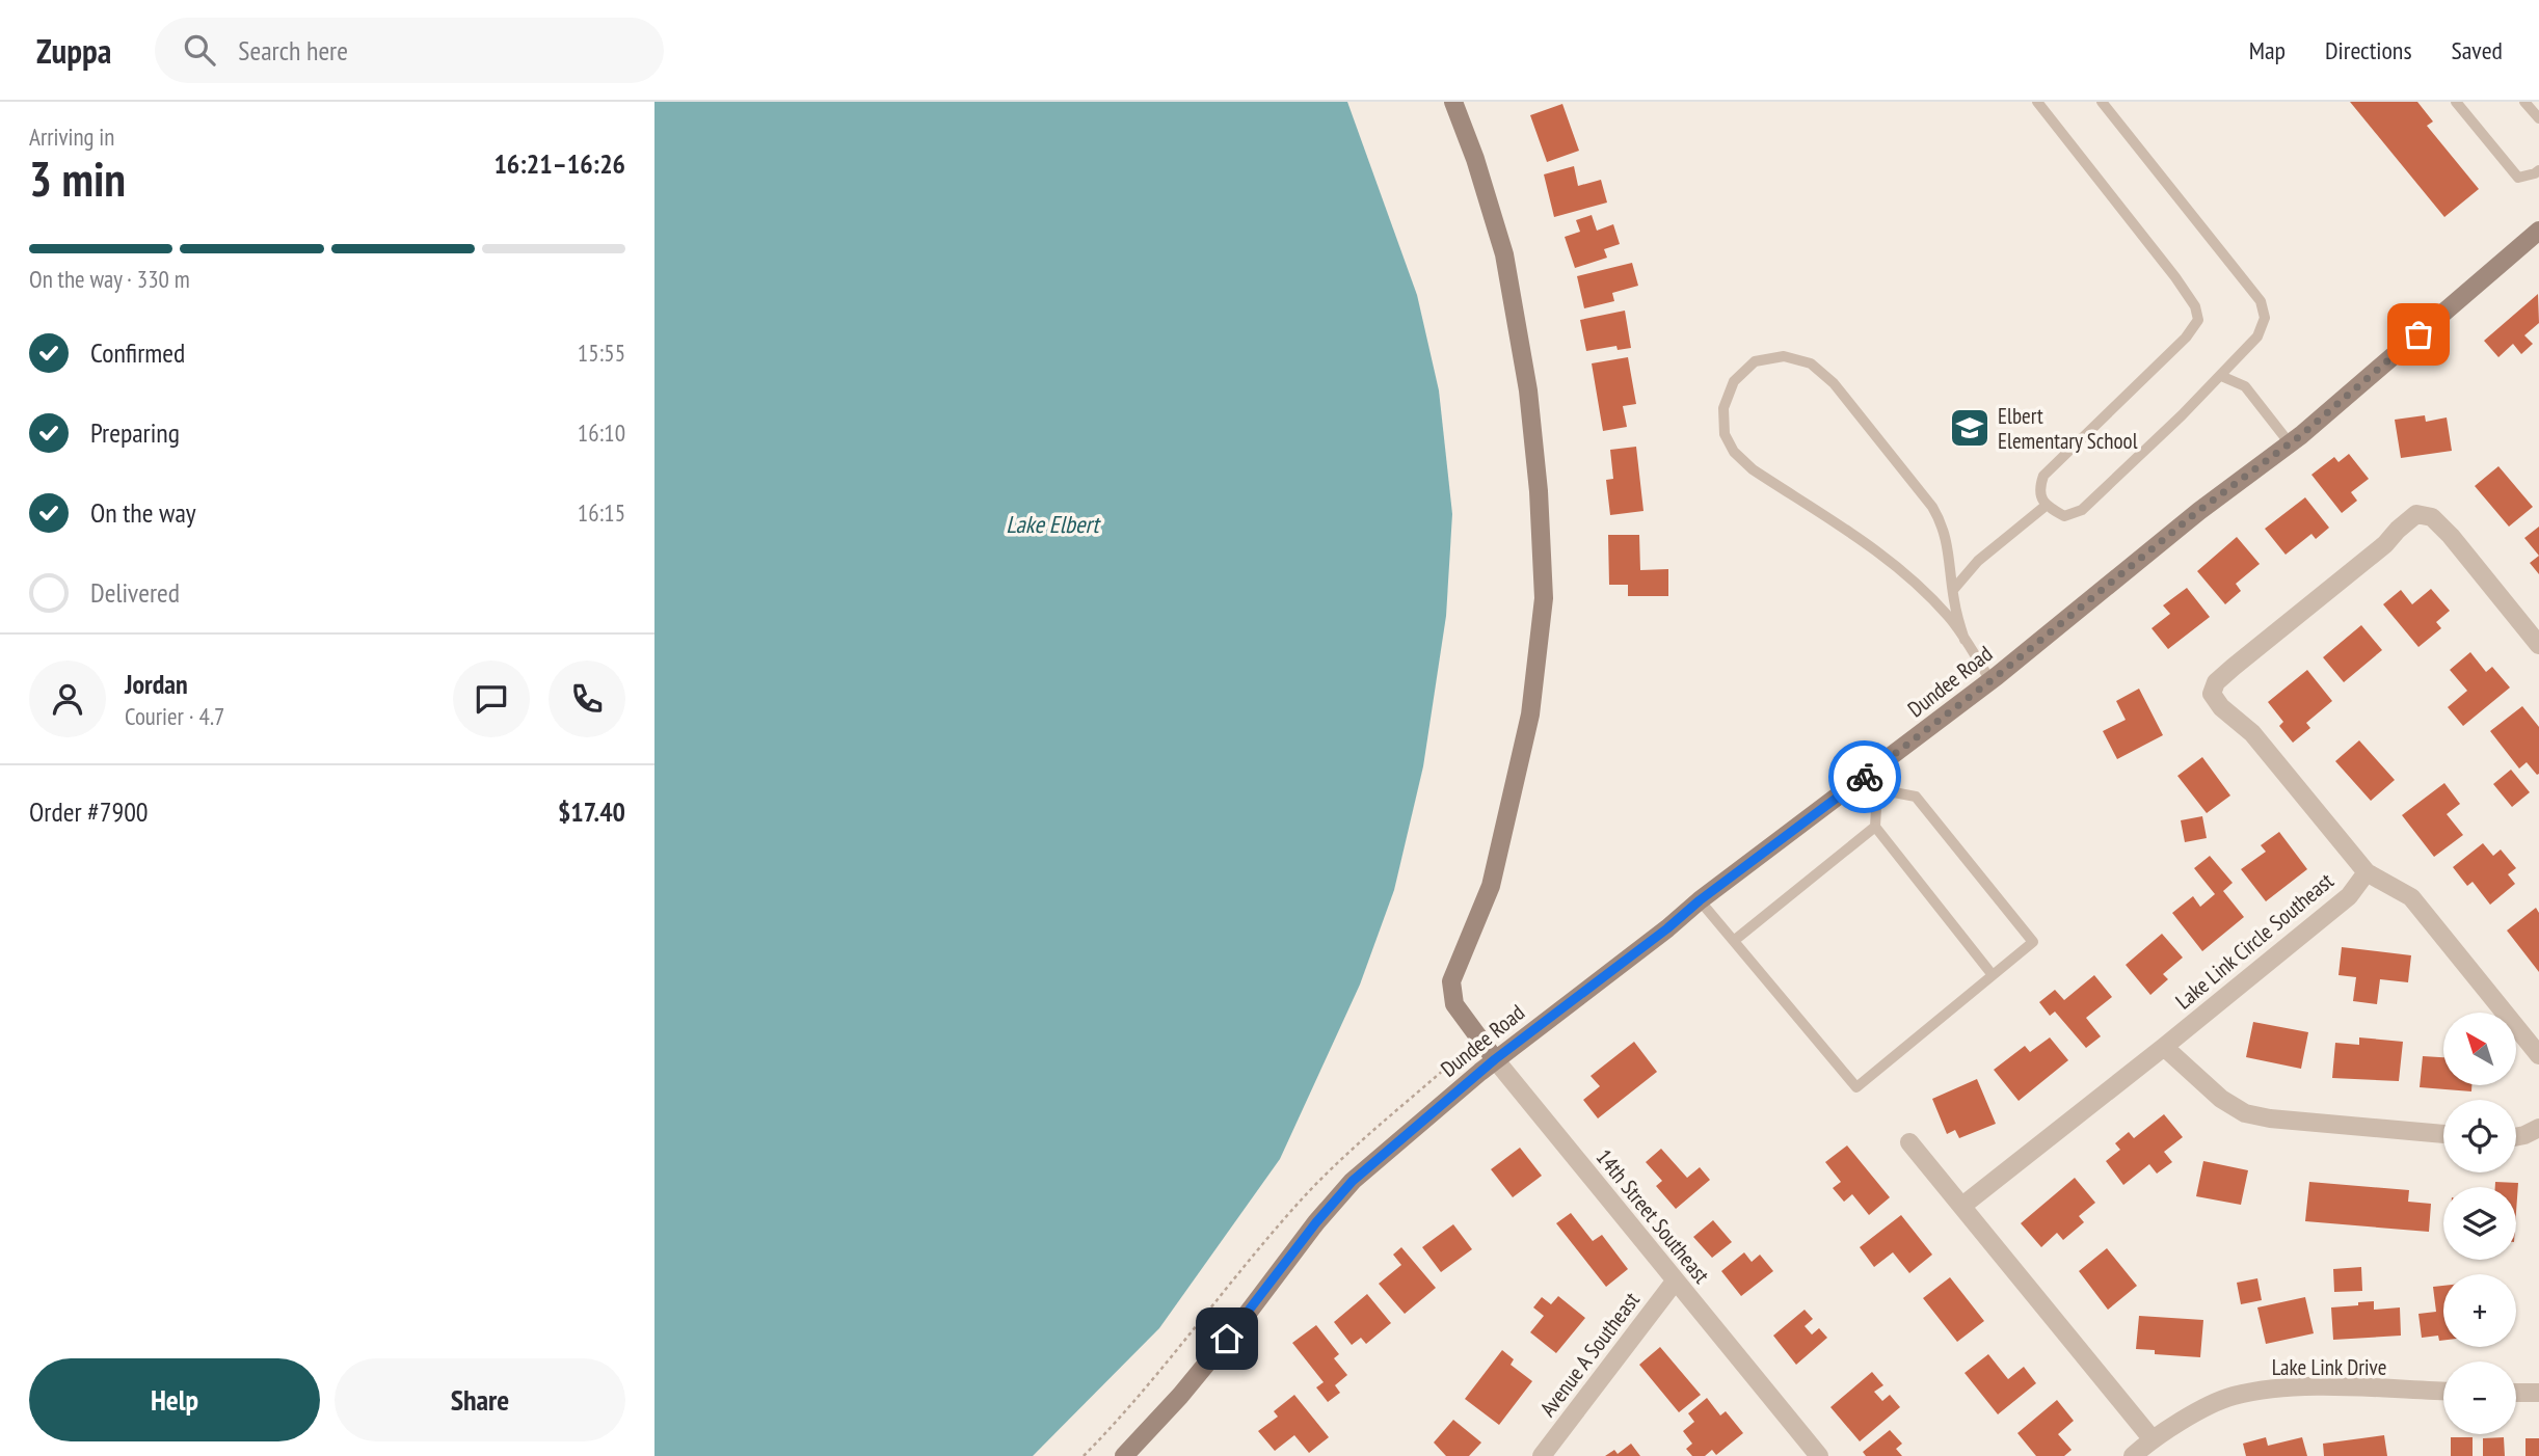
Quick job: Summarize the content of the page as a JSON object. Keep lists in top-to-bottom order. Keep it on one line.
{"streets":{"main road":["Dundee Road","14th Street Southeast"],"street":["Lake Link Circle Southeast","Avenue A Southeast","Lake Link Drive"]},"crossings":[["Dundee Road","14th Street Southeast"],["14th Street Southeast","Avenue A Southeast"]],"water":["Lake Elbert"],"places":{"school or university":["Elbert Elementary School"]},"north":"top left","page":{"header":"Zuppa","search":"Search here","nav":["Map","Directions","Saved"],"heading":["3 min","Arriving in","16:21–16:26"],"panel":["Jordan","Courier · 4.7","Order #7900","$17.40"],"bar":"On the way · 330 m","list":[["Confirmed","15:55"],["Preparing","16:10"],["On the way","16:15"],"Delivered"],"map_buttons":["+","−"],"buttons":["Help","Share"]}}
